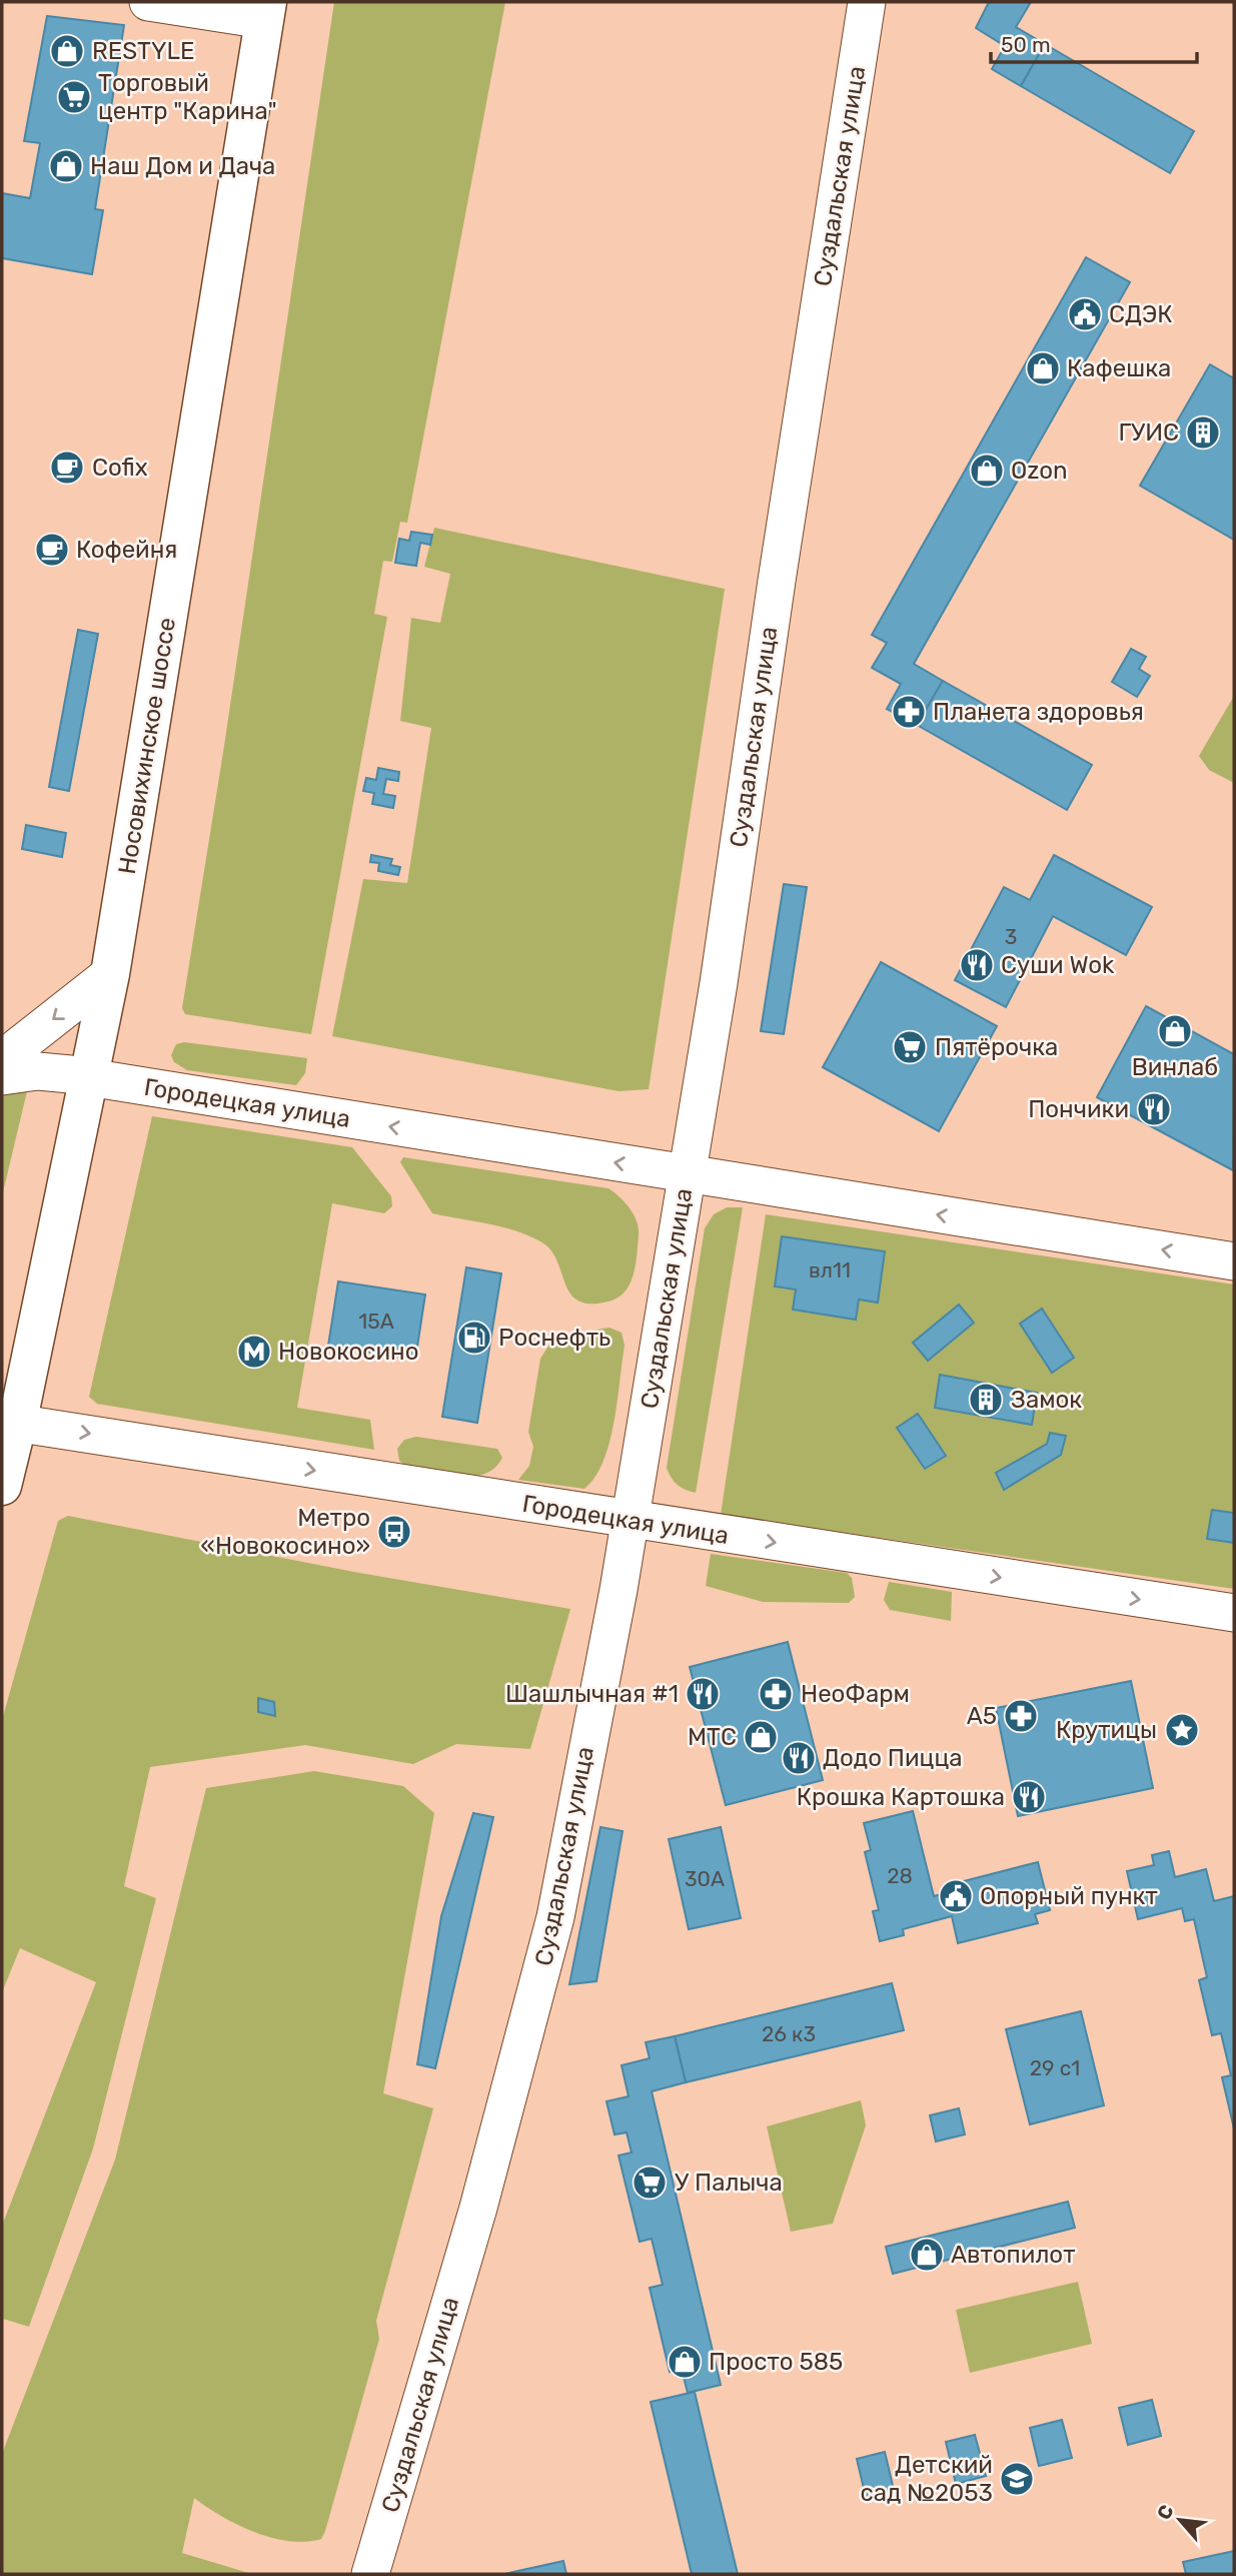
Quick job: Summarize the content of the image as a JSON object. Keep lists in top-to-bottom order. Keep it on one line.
{"streets":{"main road":["Носовихинское шоссе"],"street":["Суздальская улица","Городецкая улица"]},"crossings":[["Суздальская улица","Городецкая улица"],["Носовихинское шоссе","Городецкая улица"]],"places":{"shop":["RESTYLE","Наш Дом и Дача","Кафешка","Ozon","Винлаб","МТС","Автопилот","Просто 585"],"supermarket":["Торговый центр \"Карина\"","Пятёрочка","У Палыча"],"public building":["СДЭК","Опорный пункт"],"building":["ГУИС","Замок"],"cafe":["Cofix","Кофейня"],"pharmacy":["Планета здоровья","НеоФарм","А5"],"restaurant":["Суши Wok","Пончики","Шашлычная #1","Додо Пицца","Крошка Картошка"],"fuel station":["Роснефть"],"metro station":["Новокосино"],"bus stop":["Метро «Новокосино»"],"place":["Крутицы"],"school or university":["Детский сад №2053"]},"house_numbers":["3","вл11","15А","28","30А","26 к3","29 с1"],"scale_bar":"50 m","north":"top left"}
